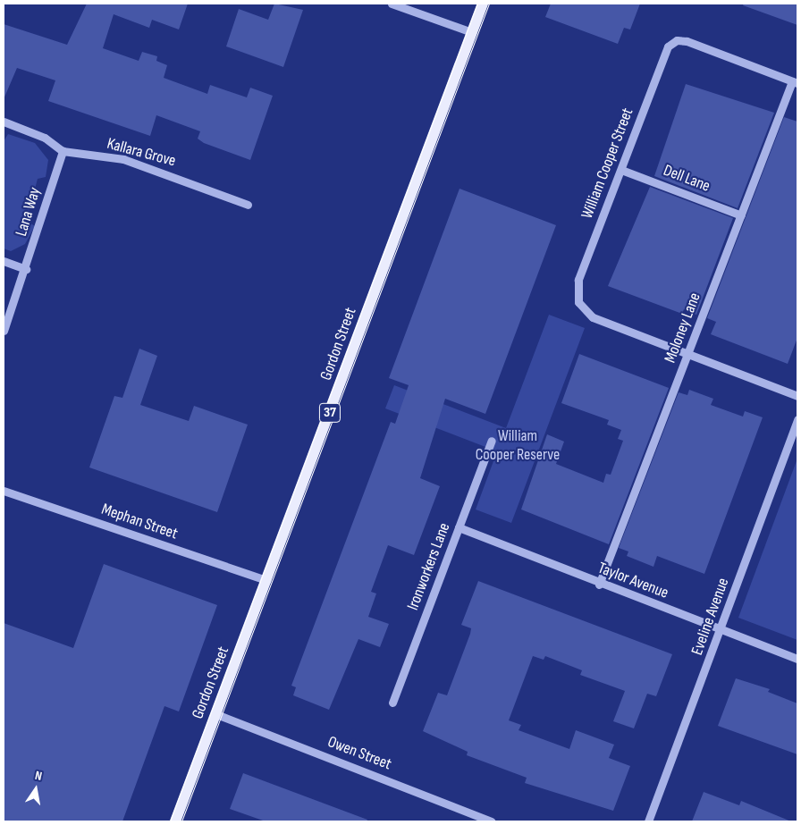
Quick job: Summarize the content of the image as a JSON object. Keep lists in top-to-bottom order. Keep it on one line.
{"streets":{"main road":["Gordon Street","37"],"street":["Kallara Grove","William Cooper Street","Dell Lane","Lana Way","Moloney Lane","Mephan Street","Ironworkers Lane","Taylor Avenue","Eveline Avenue","Owen Street"]},"crossings":[["Kallara Grove","Lana Way"],["William Cooper Street","Dell Lane"],["William Cooper Street","Moloney Lane"],["Dell Lane","Moloney Lane"],["Moloney Lane","Taylor Avenue"],["Gordon Street","Mephan Street"],["Gordon Street","Owen Street"],["Ironworkers Lane","Taylor Avenue"],["Taylor Avenue","Eveline Avenue"]],"parks":["William Cooper Reserve"],"north":"top"}
